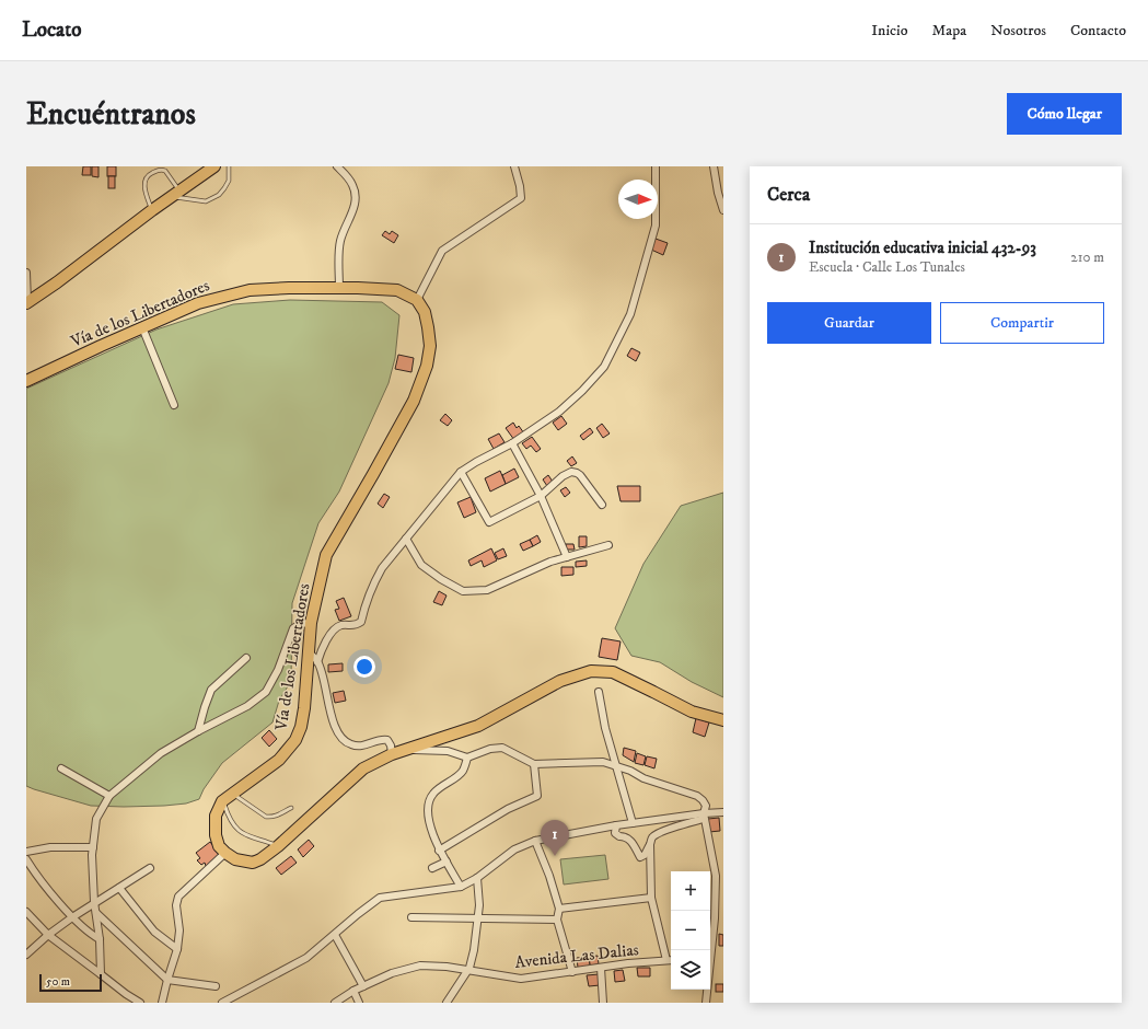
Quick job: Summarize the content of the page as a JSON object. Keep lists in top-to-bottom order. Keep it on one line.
{"streets":{"highway":["Vía de los Libertadores"],"street":["Avenida Las Dalias"]},"scale_bar":"50 m","north":"right","page":{"header":"Locato","nav":["Inicio","Mapa","Nosotros","Contacto"],"buttons":["Cómo llegar",["Guardar","Compartir"]],"title":"Encuéntranos","heading":"Cerca","list":[{"mark":"1","name":"Institución educativa inicial 432-93","note":"Escuela · Calle Los Tunales","value":"210 m"}],"pins":"1","map_buttons":["+","−"],"scale":"50 m"}}
